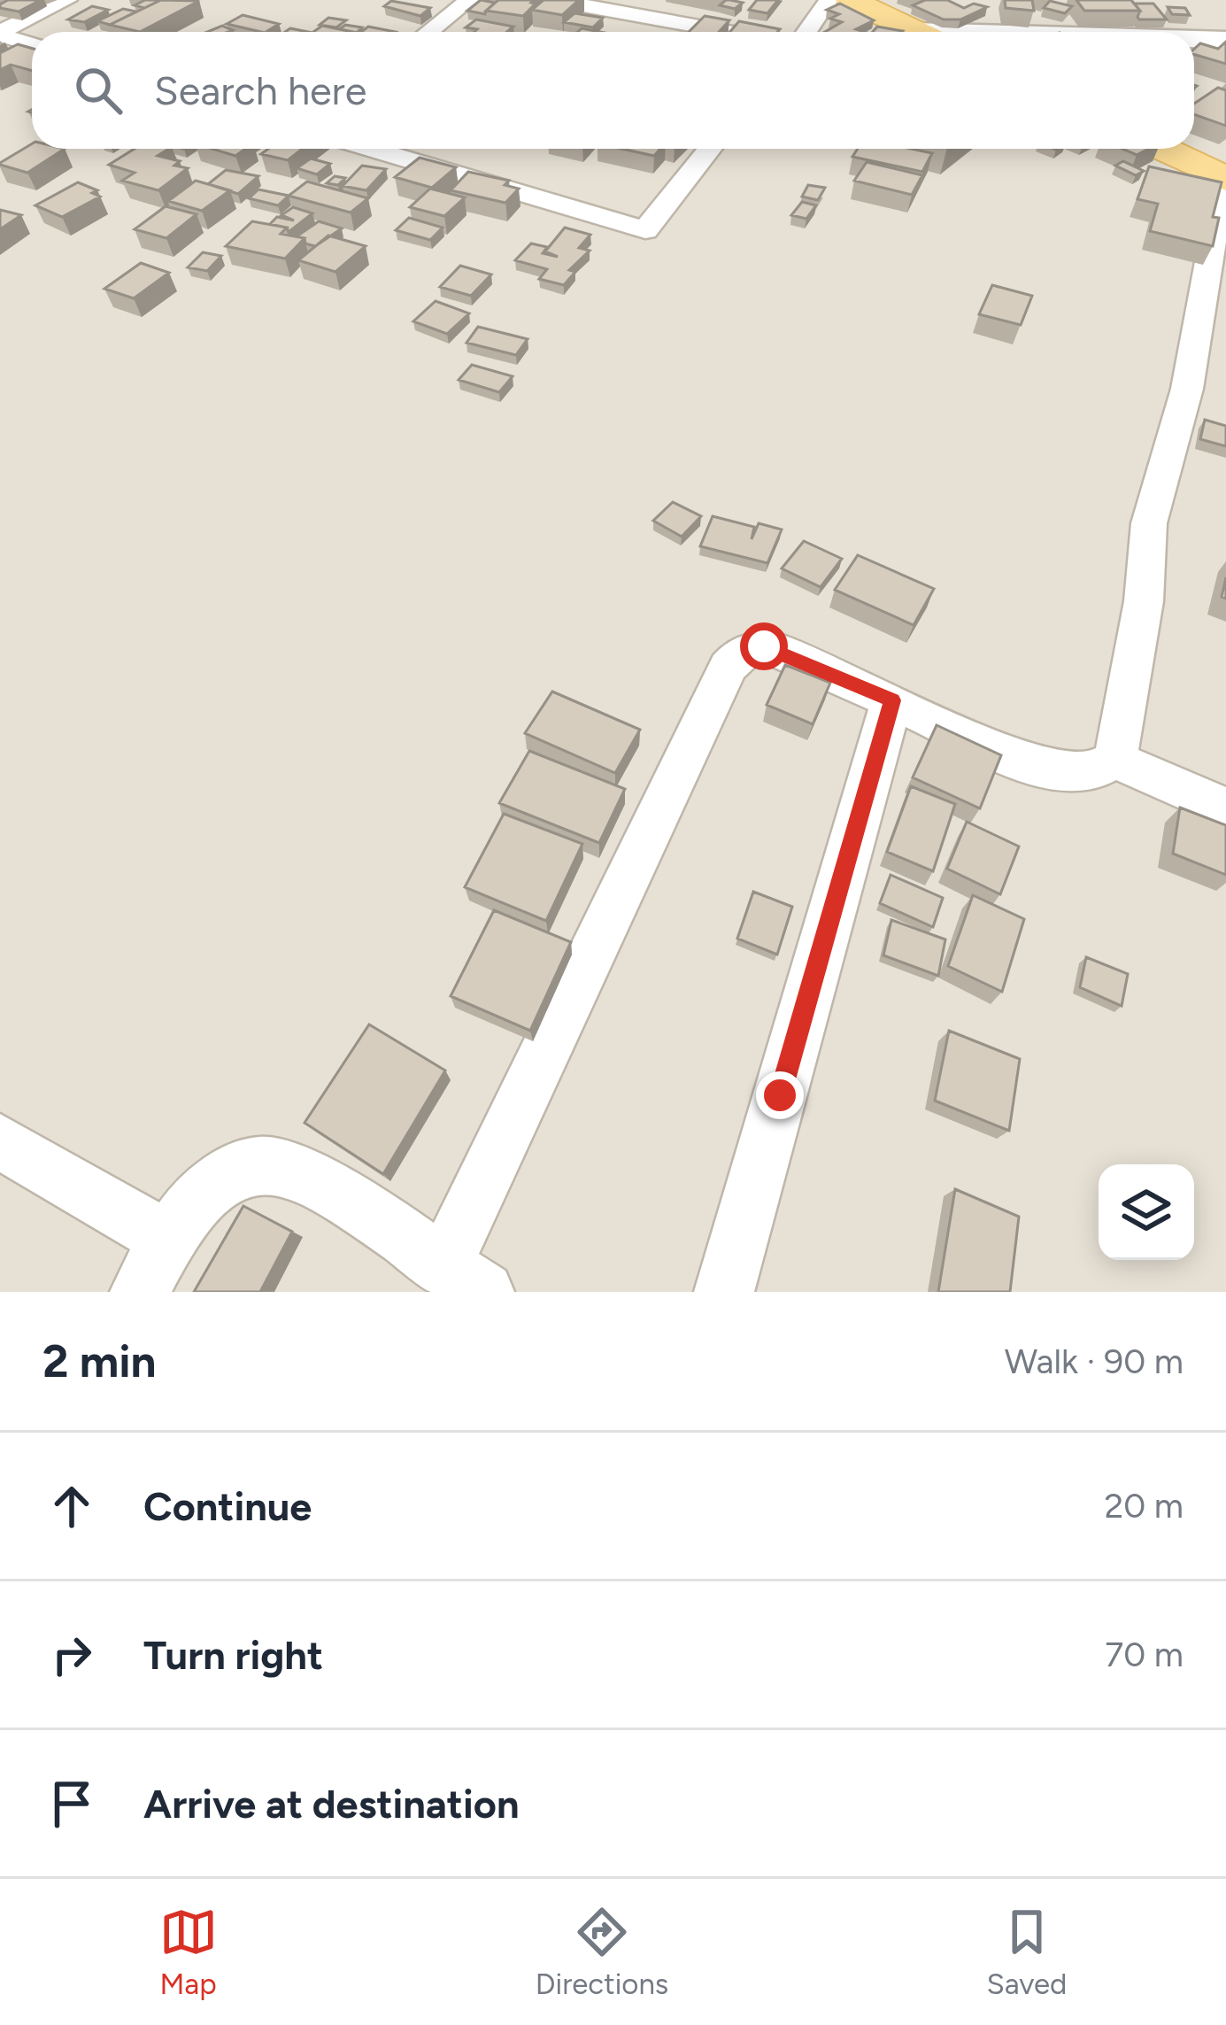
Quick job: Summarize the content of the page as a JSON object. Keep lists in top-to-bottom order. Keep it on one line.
{"page":{"search":"Search here","heading":["2 min","Walk · 90 m"],"list":[["Continue","20 m"],["Turn right","70 m"],"Arrive at destination"],"nav":["Map","Directions","Saved"]}}
